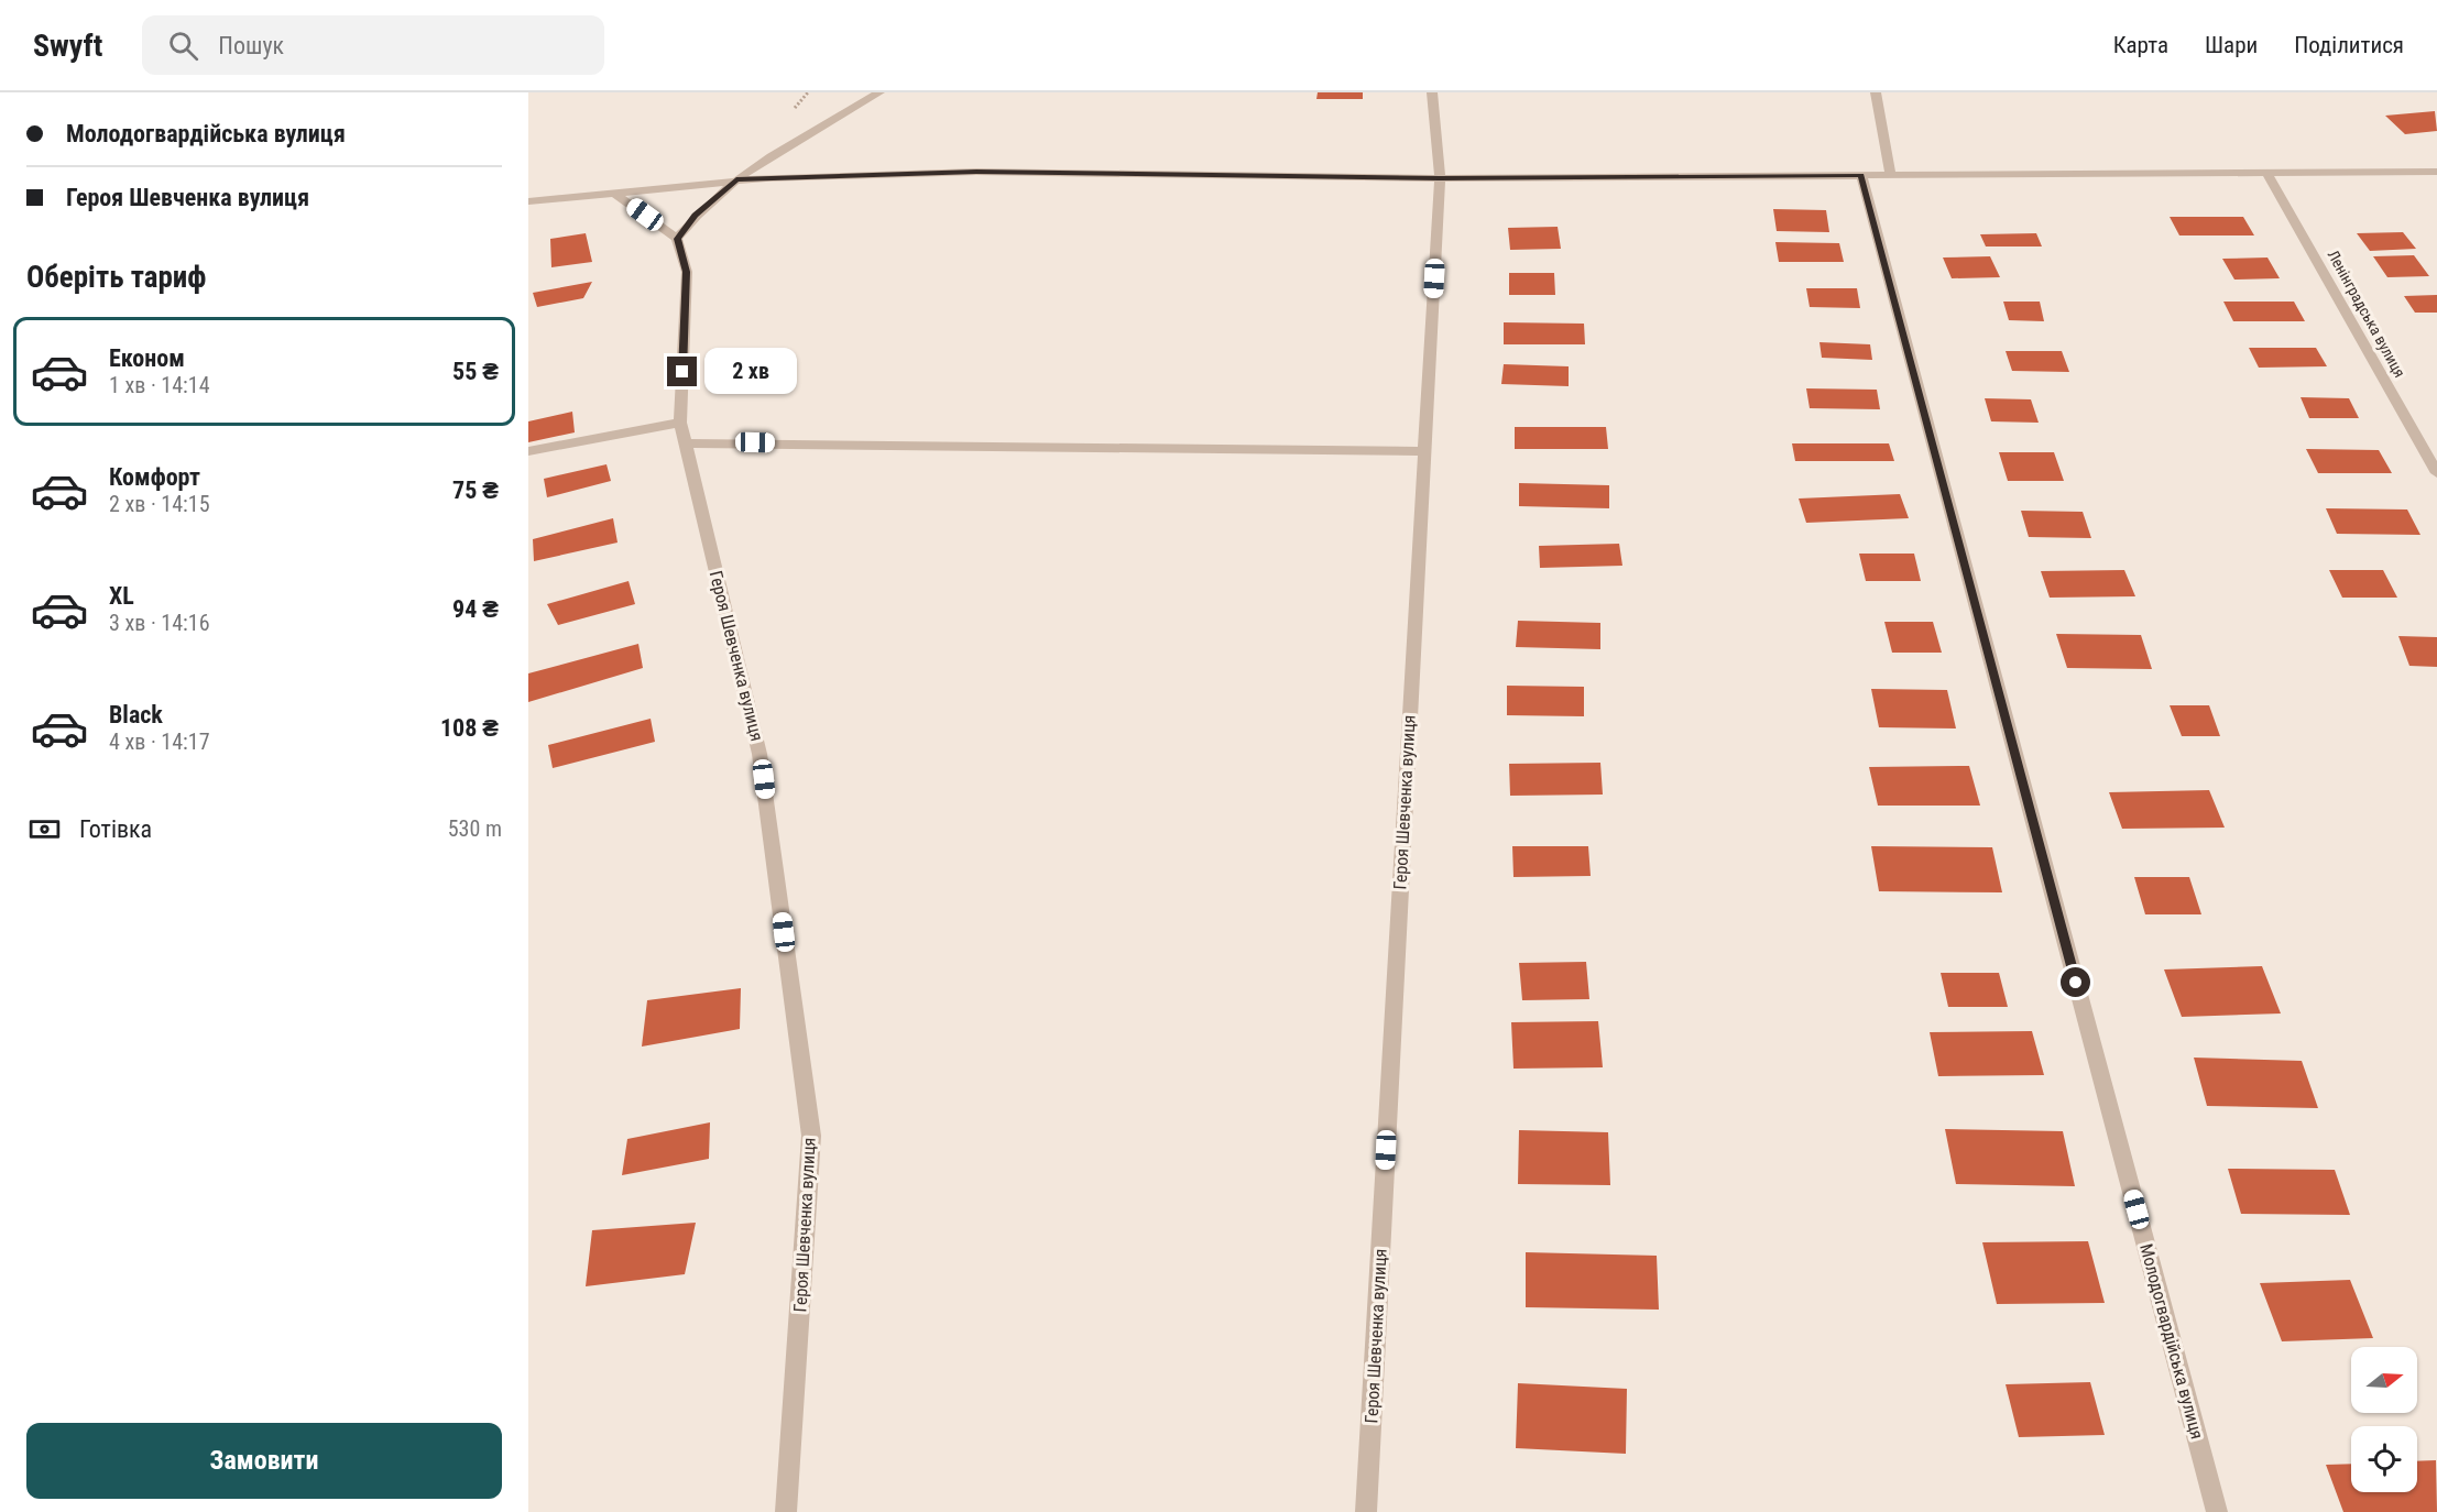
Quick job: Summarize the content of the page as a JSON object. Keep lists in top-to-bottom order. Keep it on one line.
{"streets":{"street":["Ленінградська вулиця","Героя Шевченка вулиця","Молодогвардійська вулиця"]},"north":"right","page":{"header":"Swyft","search":"Пошук","nav":["Карта","Шари","Поділитися"],"banner":["Молодогвардійська вулиця","Героя Шевченка вулиця"],"heading":"Оберіть тариф","list":[{"name":"Економ","note":"1 хв · 14:14","value":"55 ₴"},{"name":"Комфорт","note":"2 хв · 14:15","value":"75 ₴"},{"name":"XL","note":"3 хв · 14:16","value":"94 ₴"},{"name":"Black","note":"4 хв · 14:17","value":"108 ₴"}],"bubble":"2 хв","pay":["Готівка","530 m"],"buttons":"Замовити"}}
